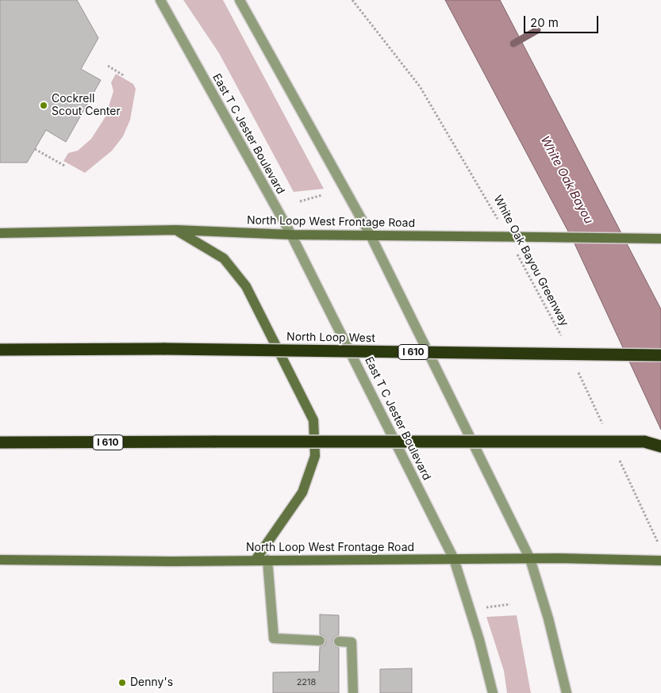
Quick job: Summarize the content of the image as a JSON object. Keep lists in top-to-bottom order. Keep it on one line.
{"streets":{"highway":["North Loop West","I 610"],"main road":["North Loop West Frontage Road"],"street":["East T C Jester Boulevard"],"path":["White Oak Bayou Greenway"]},"crossings":[["East T C Jester Boulevard","North Loop West Frontage Road"]],"water":["White Oak Bayou"],"places":["Cockrell Scout Center","Denny's"],"house_numbers":["2218"],"scale_bar":"20 m"}
